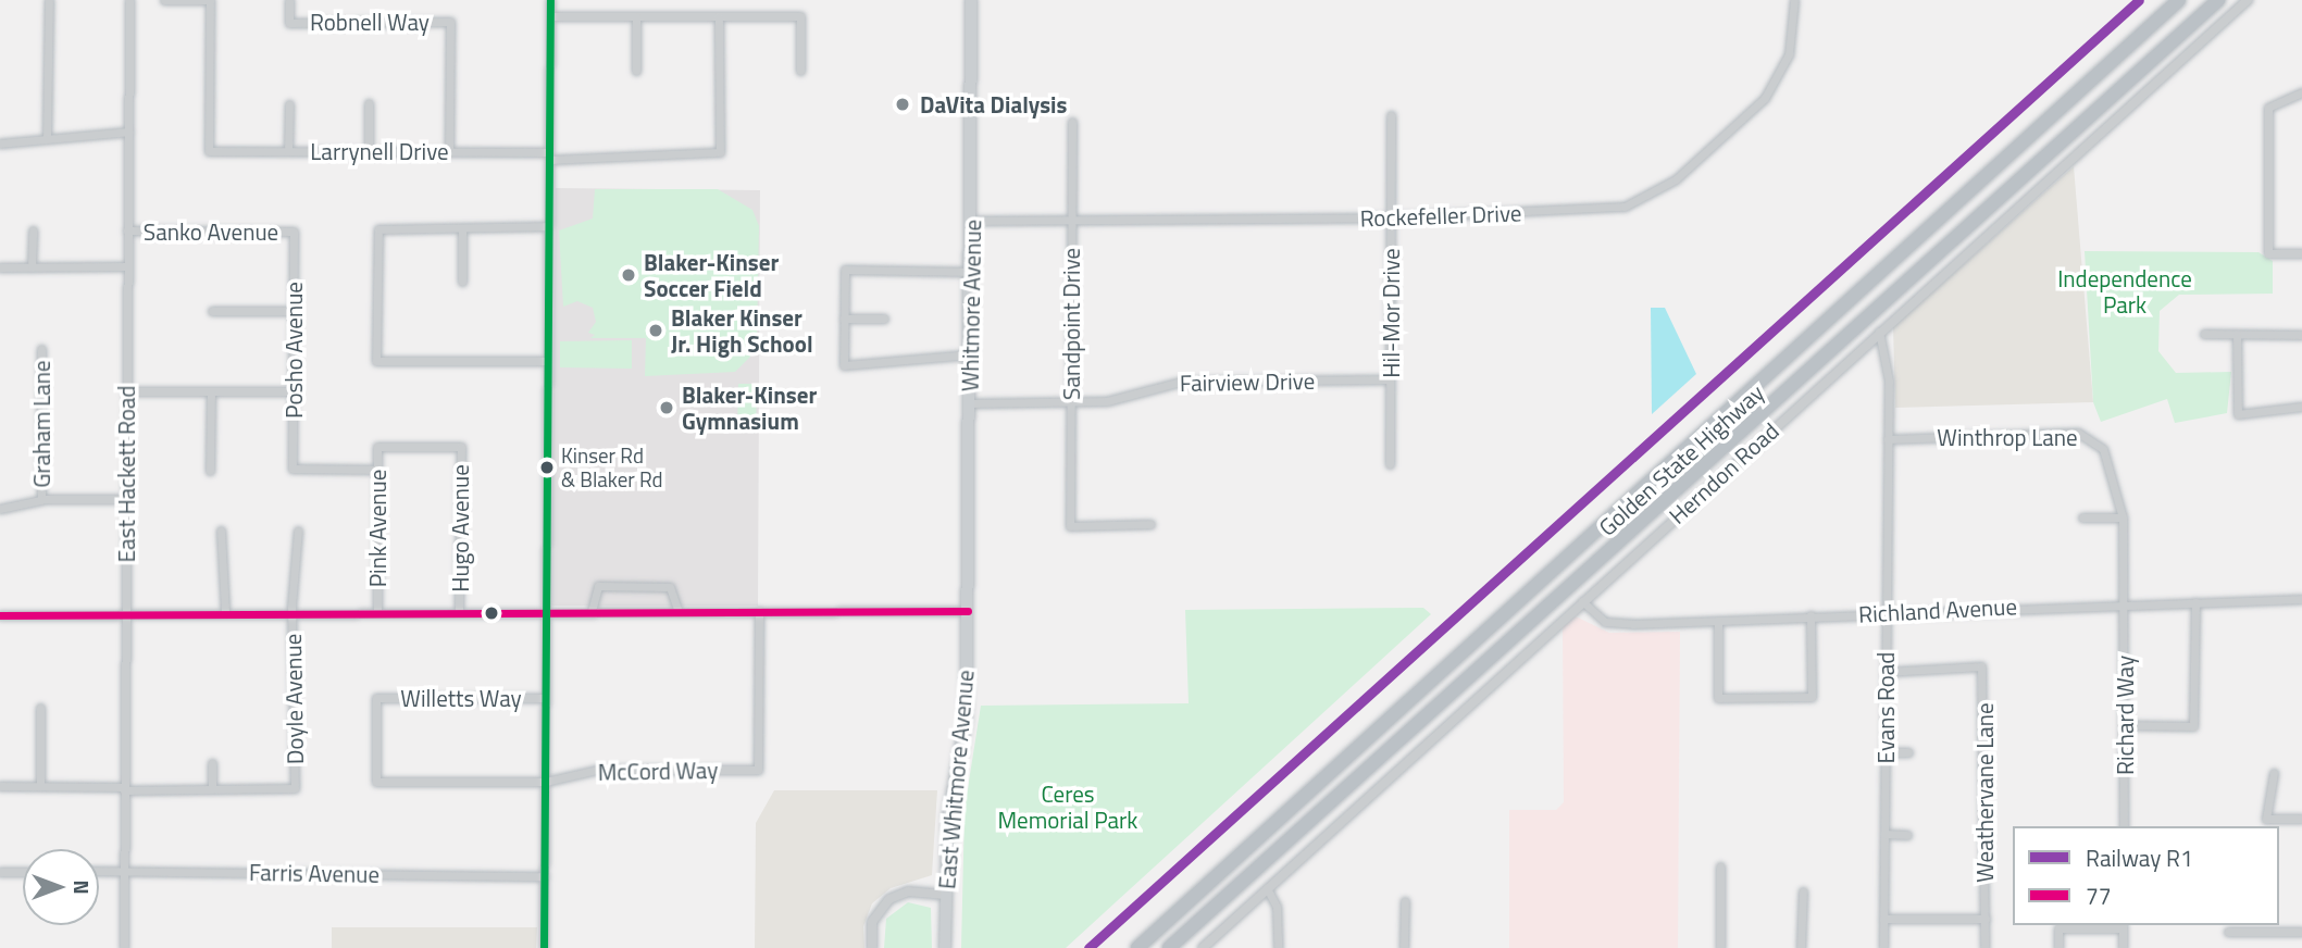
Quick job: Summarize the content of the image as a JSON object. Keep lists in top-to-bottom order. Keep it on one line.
{"streets":{"highway":["Golden State Highway"],"main road":["Whitmore Avenue","East Whitmore Avenue"],"street":["Robnell Way","Larrynell Drive","Rockefeller Drive","Sanko Avenue","Hil-Mor Drive","Sandpoint Drive","Posho Avenue","Fairview Drive","Graham Lane","Winthrop Lane","Herndon Road","East Hackett Road","Pink Avenue","Hugo Avenue","Richland Avenue","Willetts Way","Doyle Avenue","Evans Road","Richard Way","McCord Way","Weathervane Lane","Farris Avenue"]},"crossings":[["Robnell Way","Larrynell Drive"],["Rockefeller Drive","Whitmore Avenue"],["Rockefeller Drive","Hil-Mor Drive"],["Rockefeller Drive","Sandpoint Drive"],["Sanko Avenue","Posho Avenue"],["Sanko Avenue","East Hackett Road"],["Whitmore Avenue","Fairview Drive"],["Whitmore Avenue","East Whitmore Avenue"],["Hil-Mor Drive","Fairview Drive"],["Sandpoint Drive","Fairview Drive"],["Posho Avenue","Pink Avenue"],["Winthrop Lane","Richland Avenue"],["Winthrop Lane","Evans Road"],["Winthrop Lane","Richard Way"],["Herndon Road","Richland Avenue"],["Herndon Road","Evans Road"],["East Hackett Road","Farris Avenue"],["Pink Avenue","Hugo Avenue"],["Richland Avenue","Evans Road"],["Richland Avenue","Richard Way"],["Willetts Way","McCord Way"],["Evans Road","Weathervane Lane"]],"parks":["Independence Park","Ceres Memorial Park"],"places":["DaVita Dialysis","Blaker-Kinser Soccer Field","Blaker Kinser Jr. High School","Blaker-Kinser Gymnasium","Kinser Rd & Blaker Rd"],"lines":["rail line R1","transit line 77"],"legend":["Railway R1","77"],"north":"right"}
